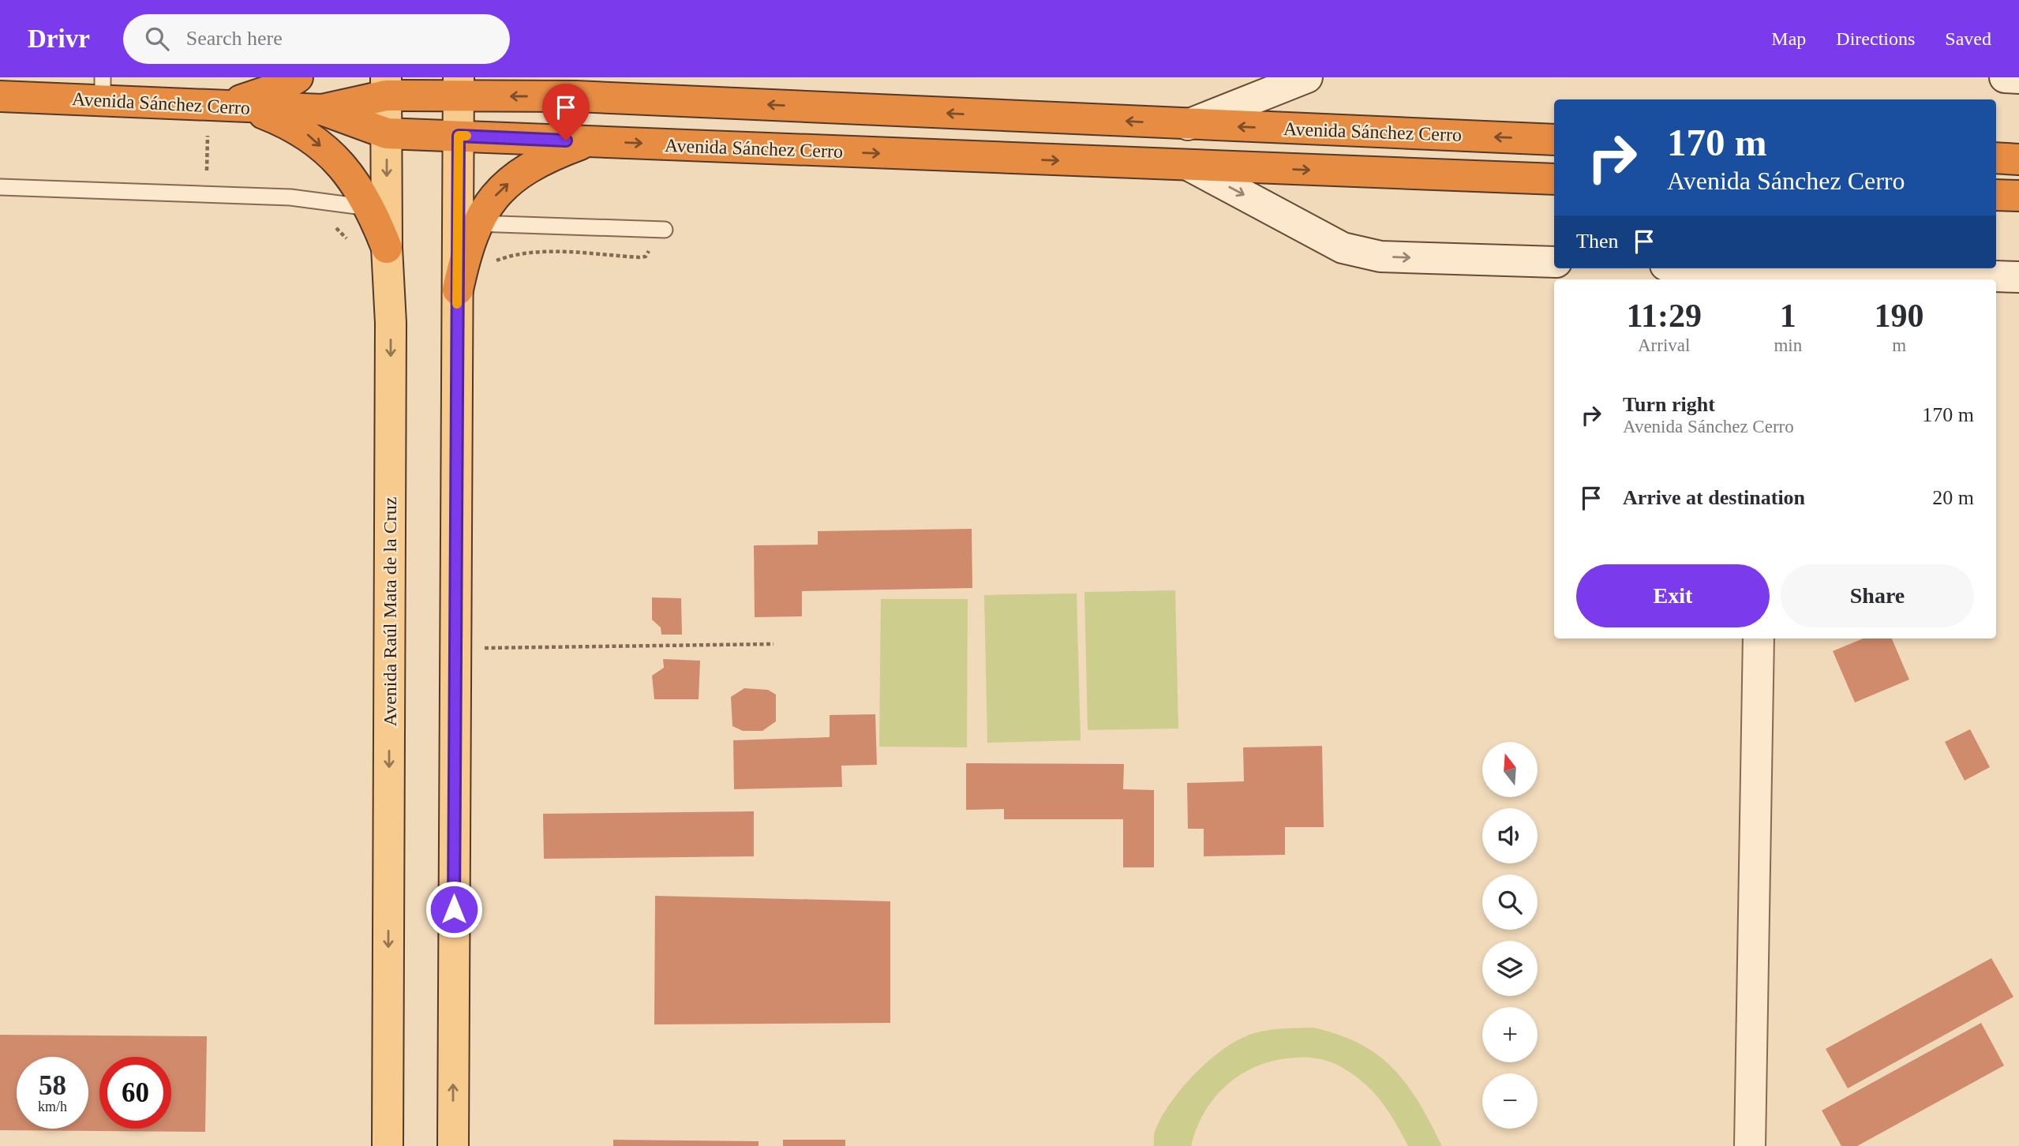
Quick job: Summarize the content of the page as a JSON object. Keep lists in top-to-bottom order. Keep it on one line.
{"streets":{"highway":["Avenida Sánchez Cerro"],"main road":["Avenida Raúl Mata de la Cruz"]},"crossings":[["Avenida Sánchez Cerro","Avenida Raúl Mata de la Cruz"]],"north":"top","page":{"header":"Drivr","search":"Search here","nav":["Map","Directions","Saved"],"turn":["170 m","Avenida Sánchez Cerro"],"then":"Then","eta":["11:29","Arrival","1","min","190","m"],"list":[{"name":"Turn right","note":"Avenida Sánchez Cerro","value":"170 m"},{"name":"Arrive at destination","value":"20 m"}],"buttons":["Exit","Share"],"map_buttons":["+","−"],"speed":"58 km/h","limit":"60"}}
